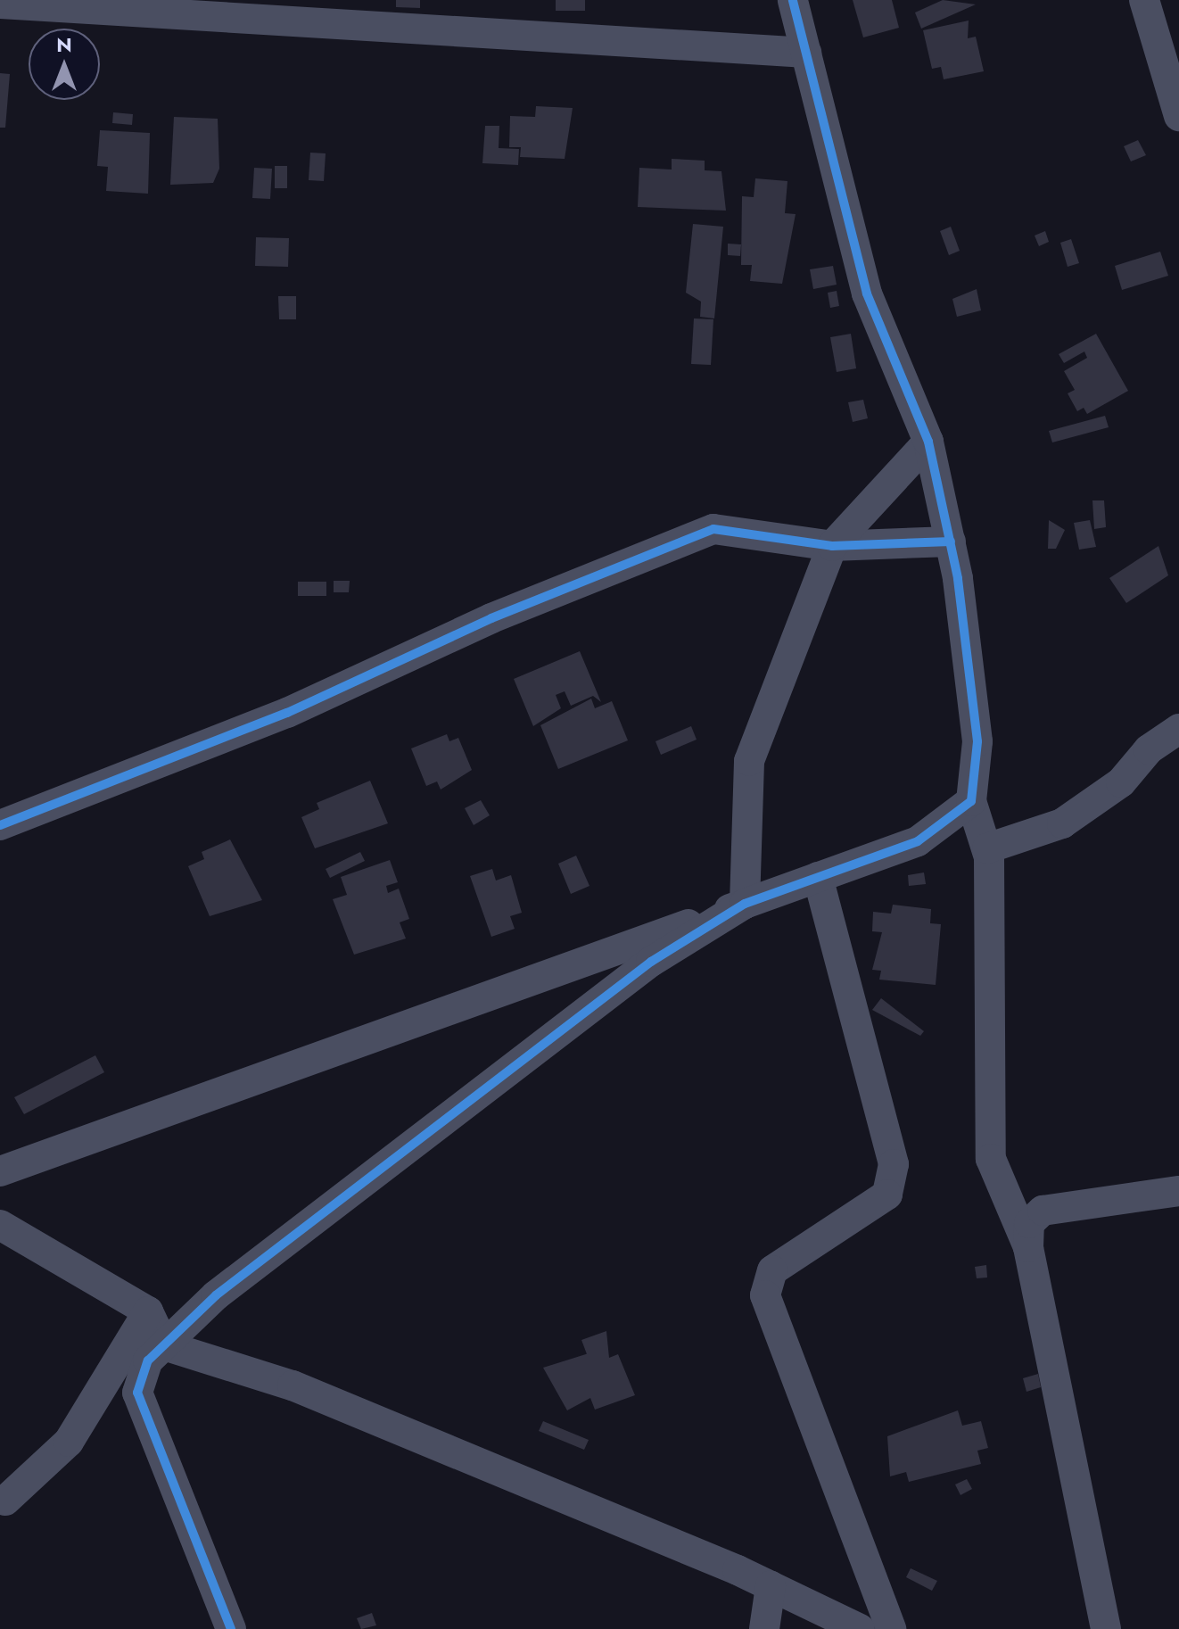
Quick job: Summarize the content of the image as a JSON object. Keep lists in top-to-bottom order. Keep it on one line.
{"north":"top"}
